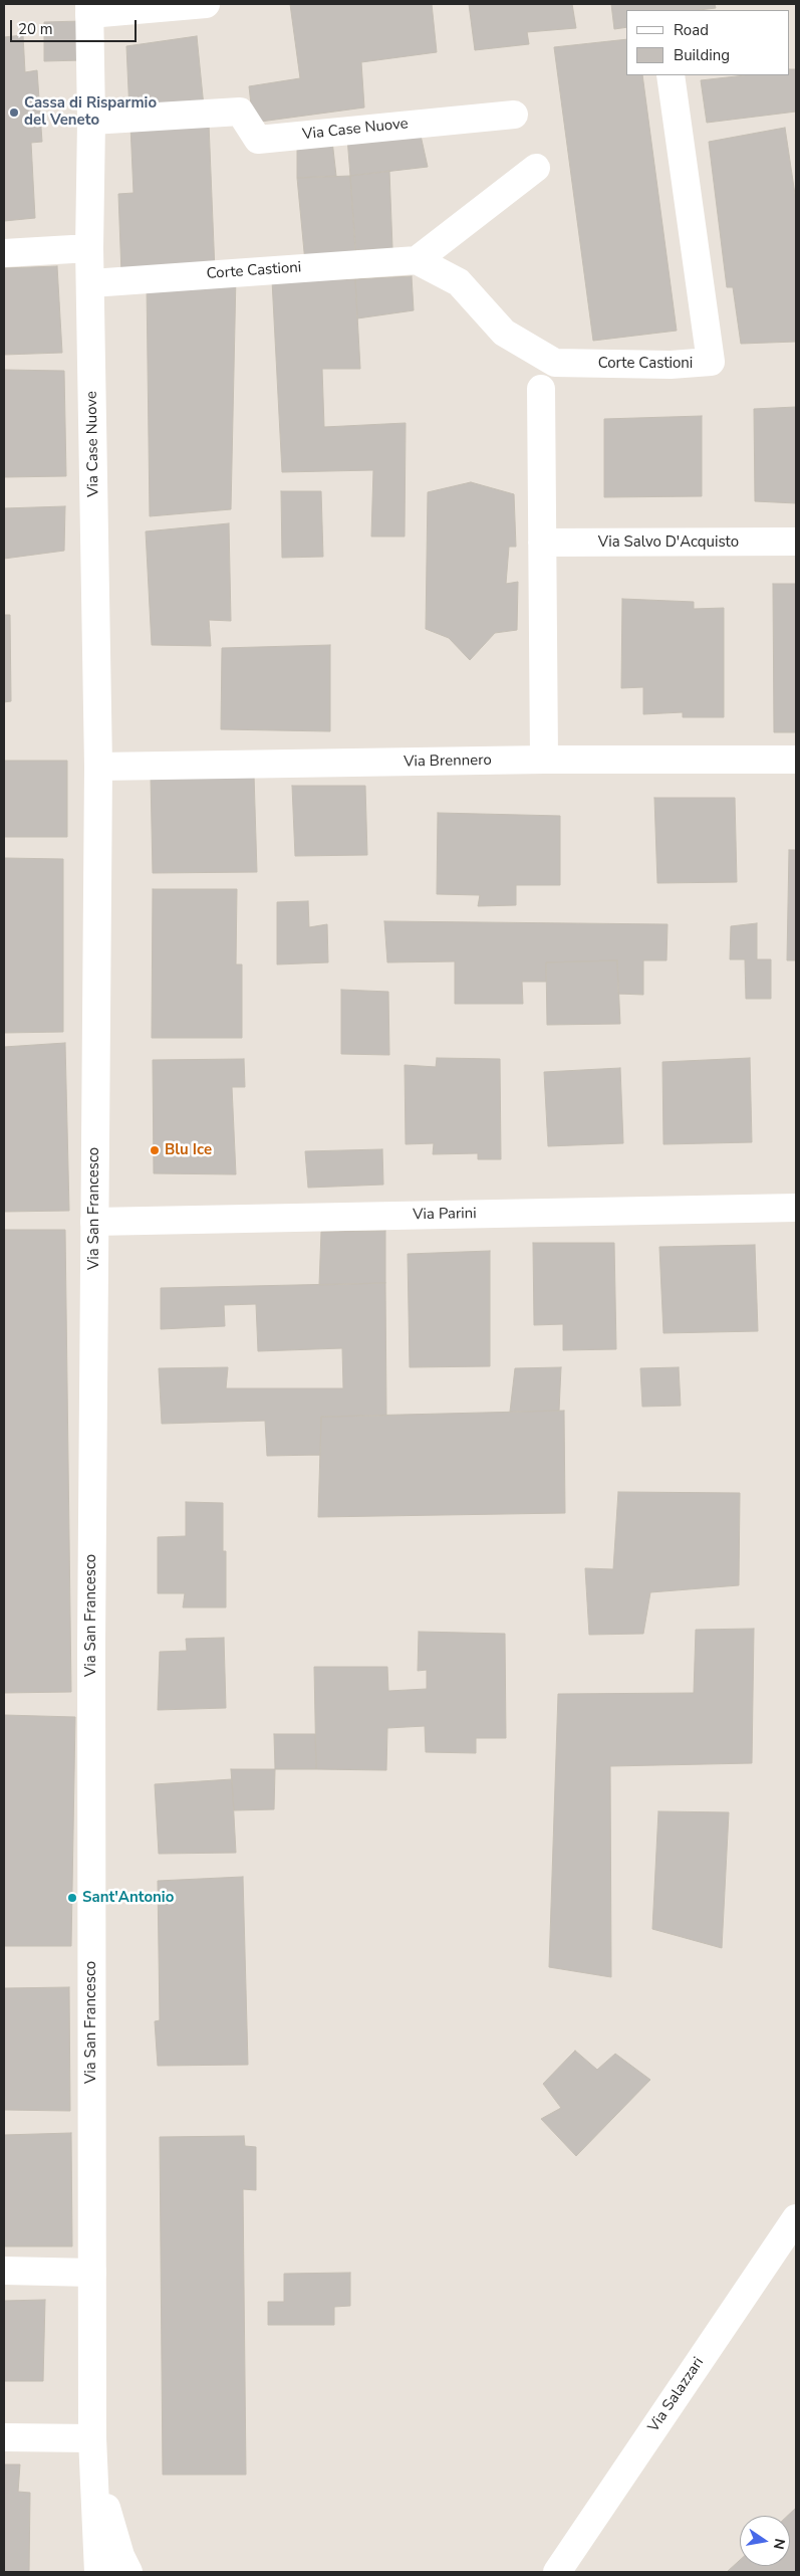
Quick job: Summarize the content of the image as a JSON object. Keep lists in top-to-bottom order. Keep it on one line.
{"streets":{"street":["Via Case Nuove","Corte Castioni","Via Salvo D'Acquisto","Via Brennero","Via San Francesco","Via Parini","Via Salazzari"]},"crossings":[["Via Case Nuove","Corte Castioni"],["Via Case Nuove","Via Brennero"],["Via Case Nuove","Via San Francesco"],["Via Brennero","Via San Francesco"],["Via San Francesco","Via Parini"]],"places":["Cassa di Risparmio del Veneto","Blu Ice","Sant'Antonio"],"legend":["Road","Building"],"scale_bar":"20 m","north":"right"}
